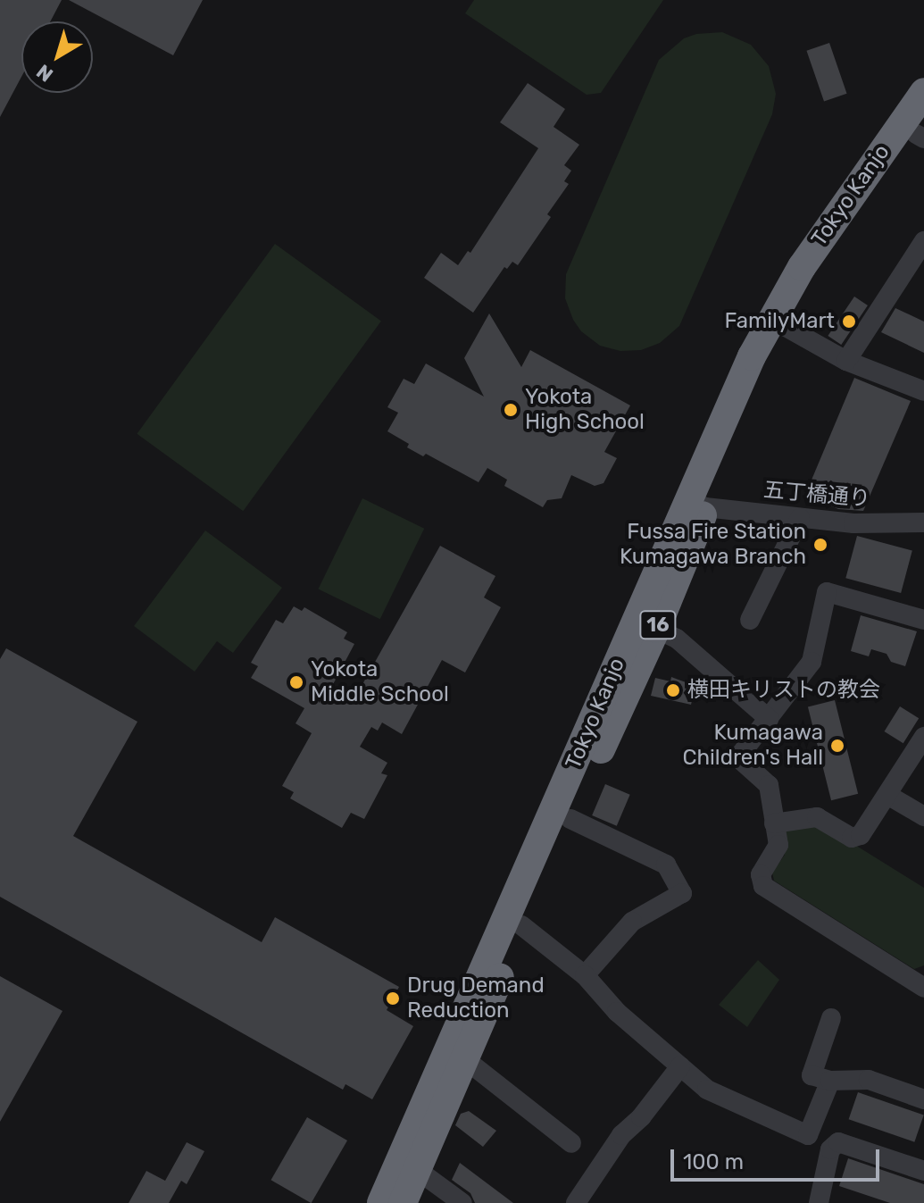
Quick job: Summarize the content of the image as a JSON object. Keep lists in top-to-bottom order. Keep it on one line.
{"streets":{"highway":["Tokyo Kanjo","16"],"street":["五丁橋通り"]},"crossings":[["Tokyo Kanjo","五丁橋通り"]],"places":["FamilyMart","Yokota High School","Fussa Fire Station Kumagawa Branch","Yokota Middle School","横田キリストの教会","Kumagawa Children's Hall","Drug Demand Reduction"],"scale_bar":"100 m","north":"bottom left"}
